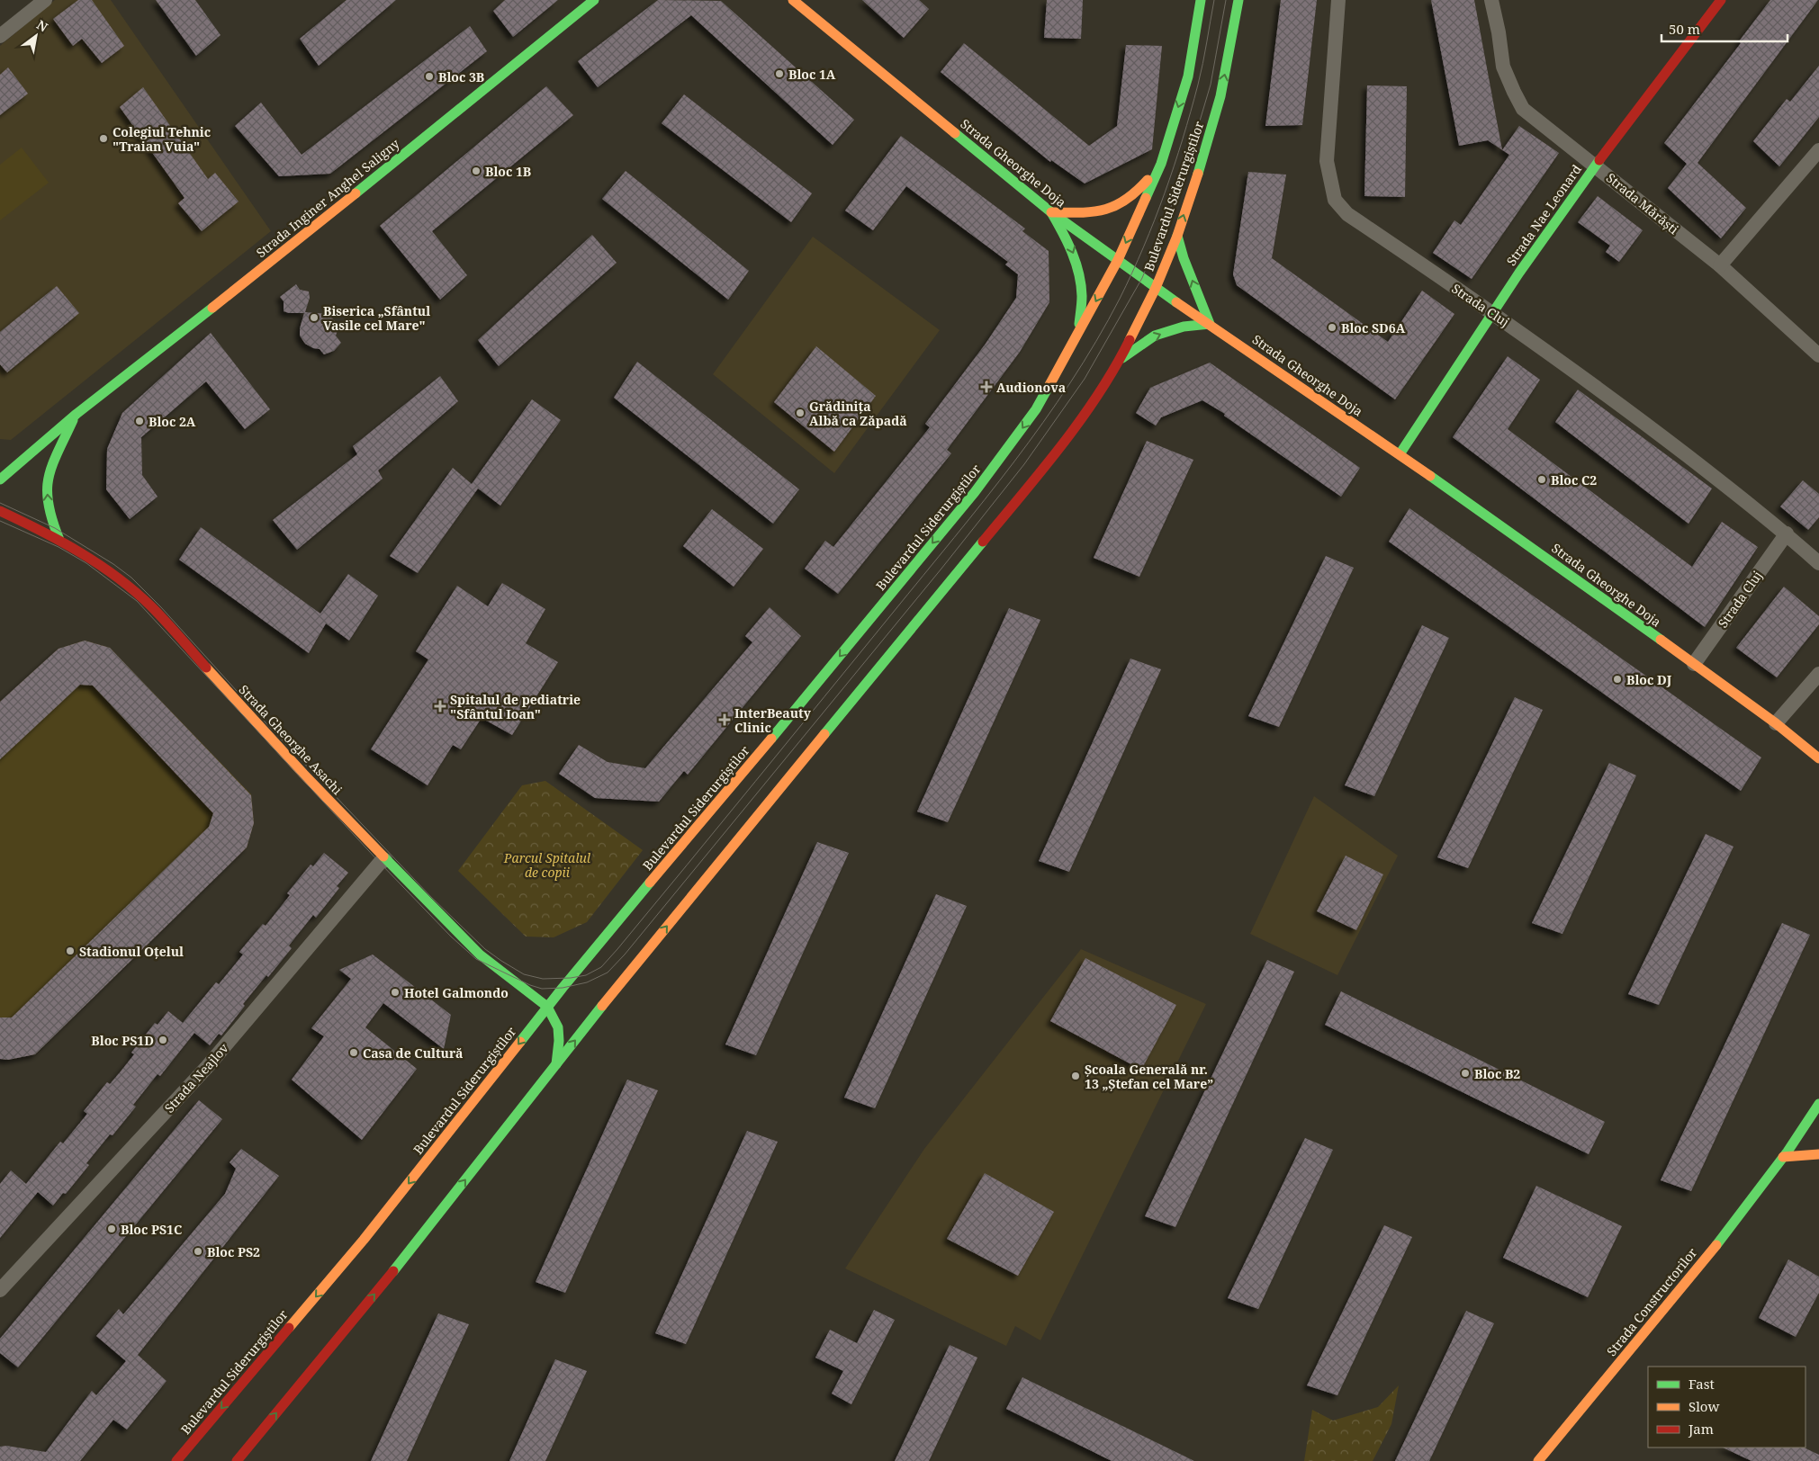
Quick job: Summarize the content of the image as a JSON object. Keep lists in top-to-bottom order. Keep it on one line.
{"streets":{"main road":["Strada Gheorghe Doja","Bulevardul Siderurgiștilor","Strada Inginer Anghel Saligny","Strada Nae Leonard","Strada Gheorghe Asachi","Strada Constructorilor"],"street":["Strada Mărăști","Strada Cluj","Strada Neajlov"]},"crossings":[["Strada Gheorghe Doja","Bulevardul Siderurgiștilor"],["Strada Gheorghe Doja","Strada Nae Leonard"],["Strada Gheorghe Doja","Strada Cluj"],["Bulevardul Siderurgiștilor","Strada Gheorghe Asachi"],["Strada Mărăști","Strada Nae Leonard"],["Strada Nae Leonard","Strada Cluj"],["Strada Gheorghe Asachi","Strada Neajlov"]],"parks":["Parcul Spitalul de copii"],"places":{"other":["Bloc 1A","Bloc 3B","Colegiul Tehnic \"Traian Vuia\"","Bloc 1B","Biserica „Sfântul Vasile cel Mare\"","Bloc SD6A","Grădinița Albă ca Zăpadă","Bloc 2A","Bloc C2","Bloc DJ","Stadionul Oțelul","Hotel Galmondo","Bloc PS1D","Casa de Cultură","Bloc B2","Școala Generală nr. 13 „Ștefan cel Mare”","Bloc PS1C","Bloc PS2"],"health":["Audionova","Spitalul de pediatrie \"Sfântul Ioan\"","InterBeauty Clinic"]},"legend":["Fast","Slow","Jam"],"scale_bar":"50 m","north":"top right"}
